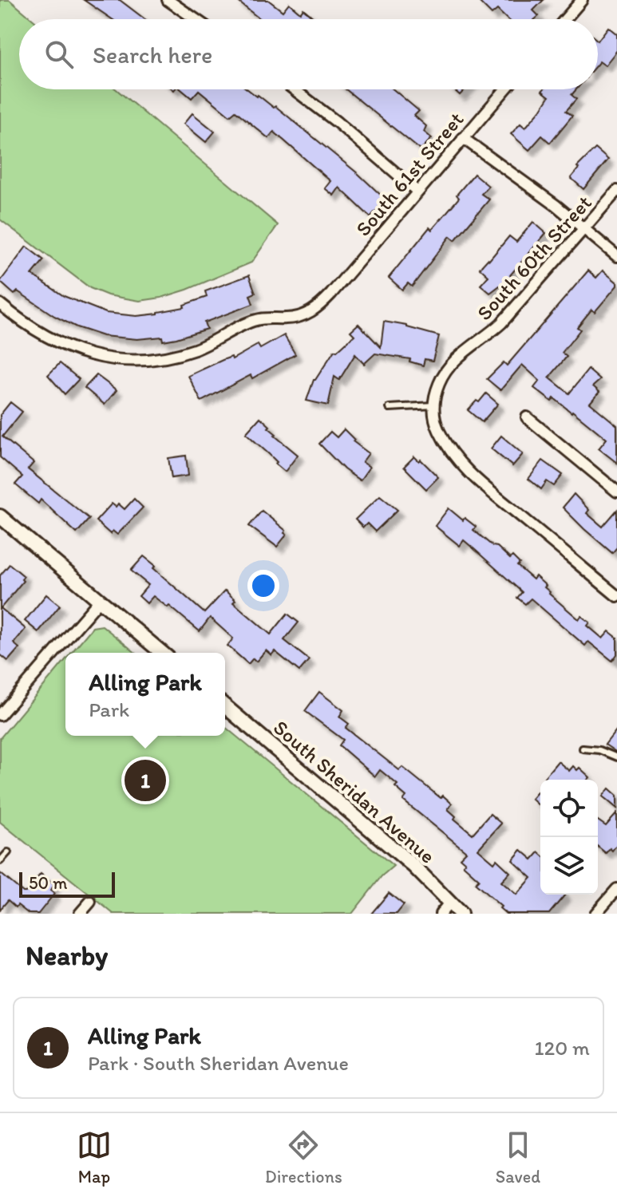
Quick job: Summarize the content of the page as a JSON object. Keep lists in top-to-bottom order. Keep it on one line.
{"streets":{"street":["South 61st Street","South 60th Street","South Sheridan Avenue"]},"scale_bar":"50 m","page":{"search":"Search here","popup":["Alling Park","Park"],"pins":"1","scale":"50 m","heading":"Nearby","list":[{"mark":"1","name":"Alling Park","note":"Park · South Sheridan Avenue","value":"120 m"}],"nav":["Map","Directions","Saved"]}}
